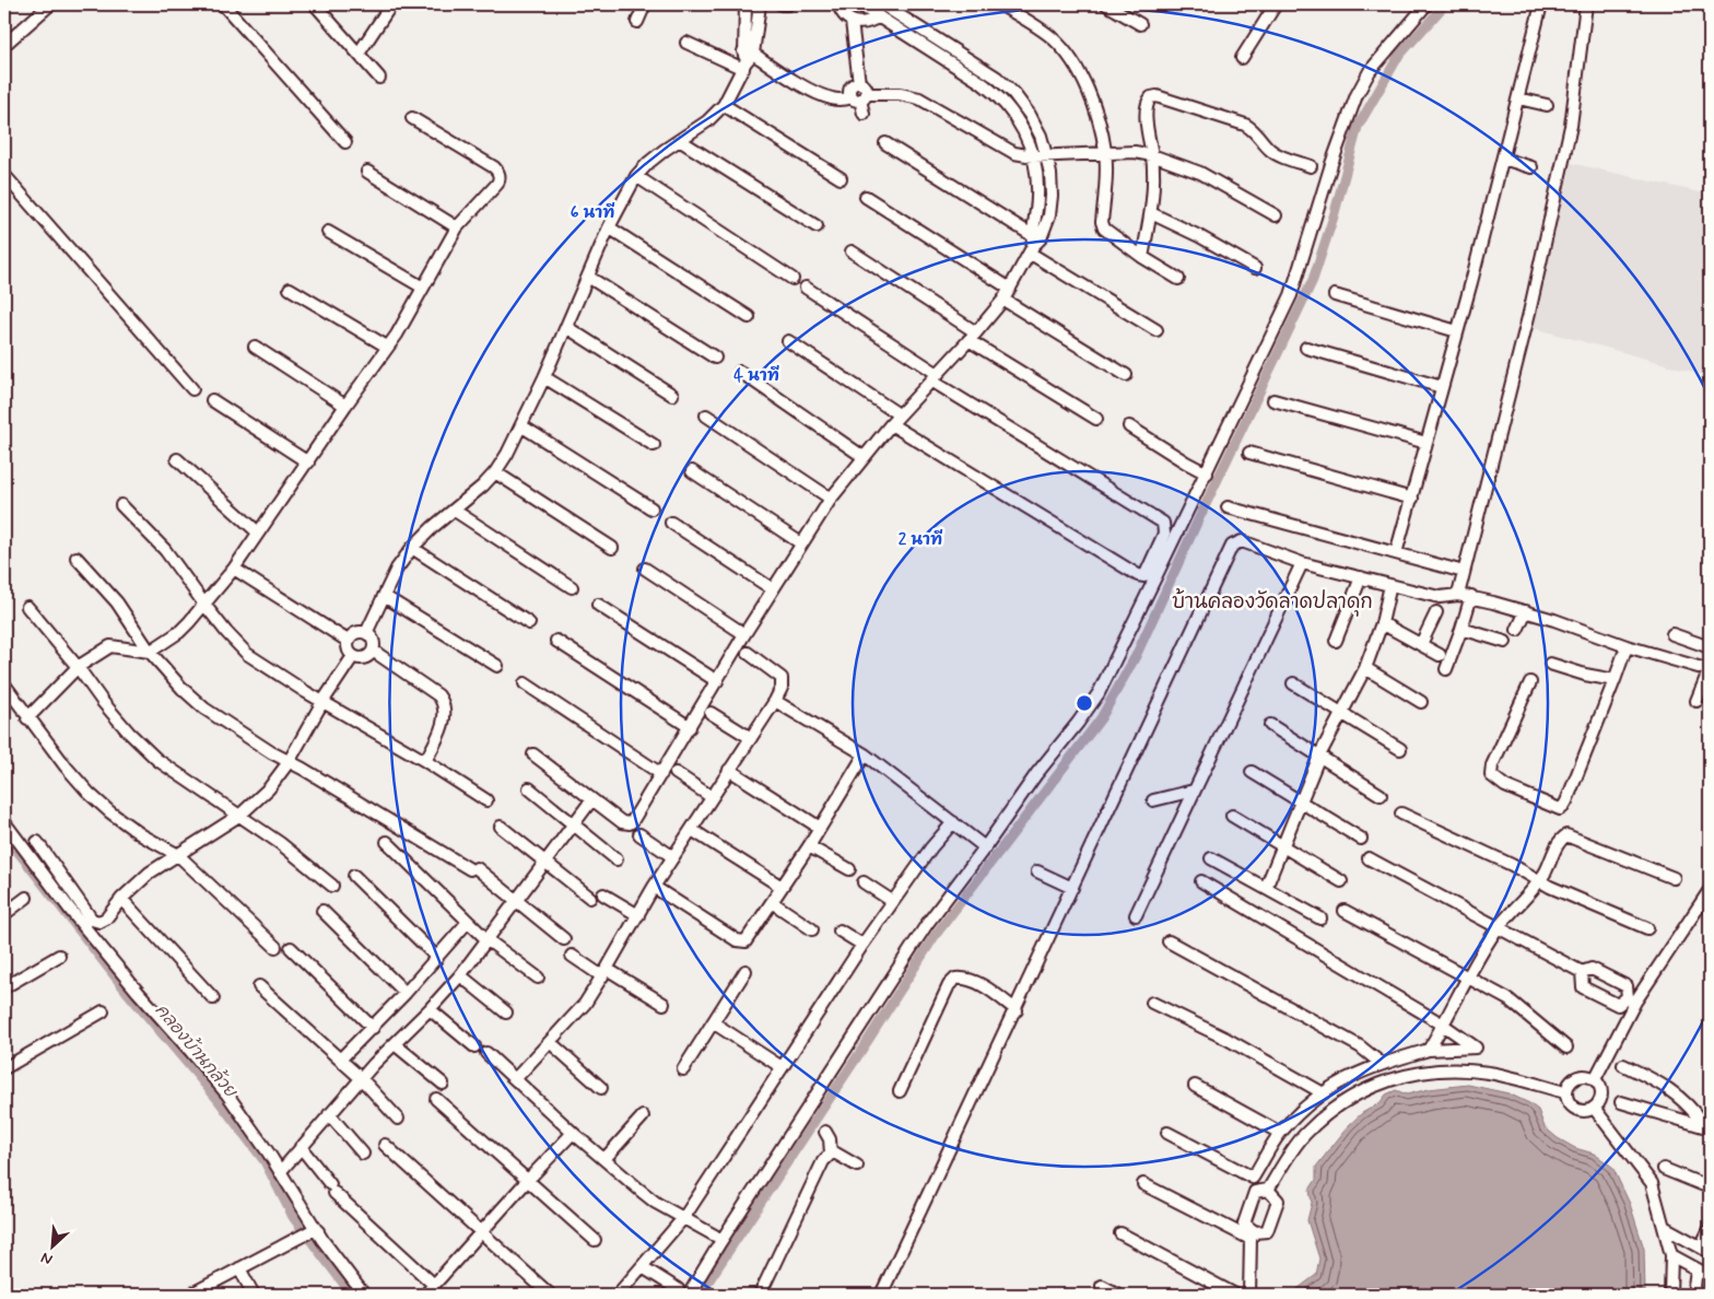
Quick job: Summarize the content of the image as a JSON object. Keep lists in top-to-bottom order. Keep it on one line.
{"districts":["บ้านคลองวัดลาดปลาดุก"],"water":["คลองบ้านกล้วย"],"north":"bottom left","rings":["6 นาที","4 นาที","2 นาที"]}
